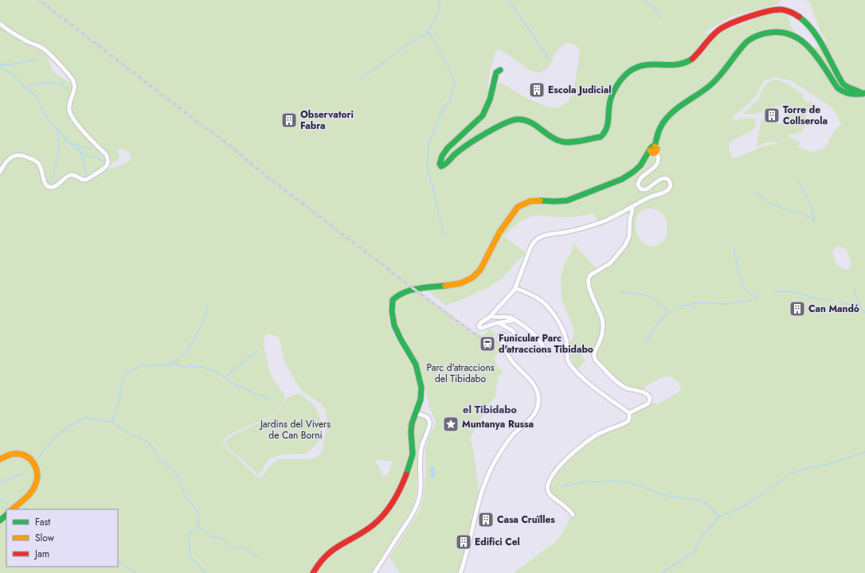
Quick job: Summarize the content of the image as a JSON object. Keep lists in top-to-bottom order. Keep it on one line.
{"districts":["el Tibidabo"],"parks":["Parc d'atraccions del Tibidabo","Jardins del Vivers de Can Borni"],"places":{"building":["Escola Judicial","Torre de Collserola","Observatori Fabra","Can Mandó","Casa Cruïlles","Edifici Cel"],"station":["Funicular Parc d'atraccions Tibidabo"],"place":["Muntanya Russa"]},"legend":["Fast","Slow","Jam"]}
